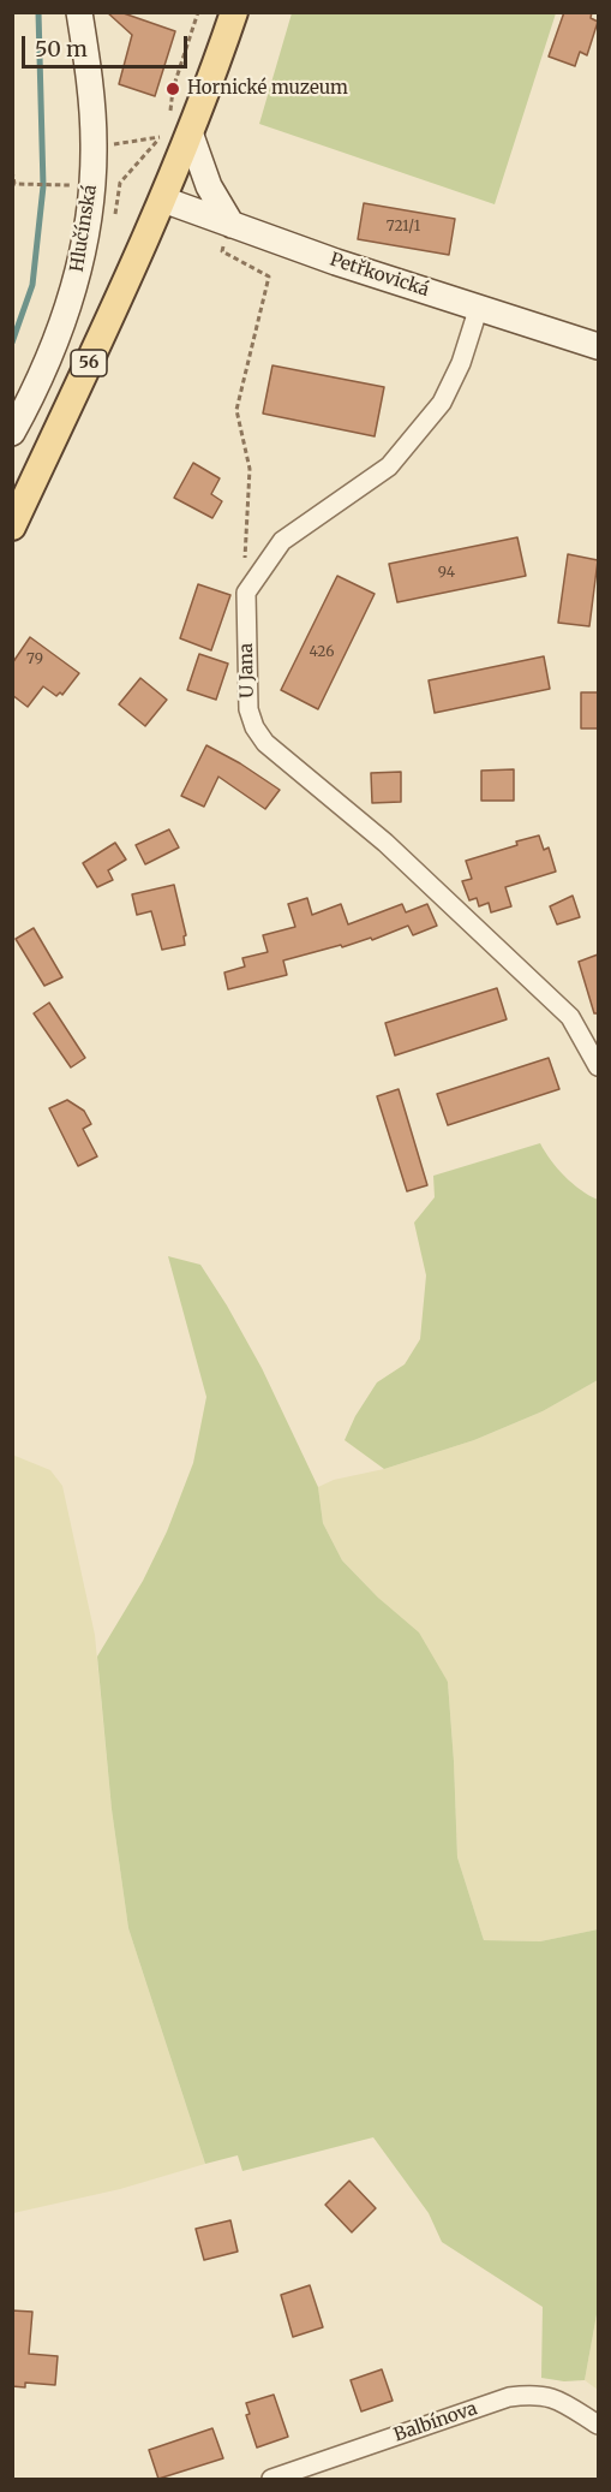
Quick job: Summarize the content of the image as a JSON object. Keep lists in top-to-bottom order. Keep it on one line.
{"streets":{"main road":["56"],"street":["Hlučínská","Petřkovická","U Jana","Balbínova"]},"crossings":[["Petřkovická","56"]],"places":["Hornické muzeum"],"house_numbers":["721/1","94","426","79"],"scale_bar":"50 m"}
